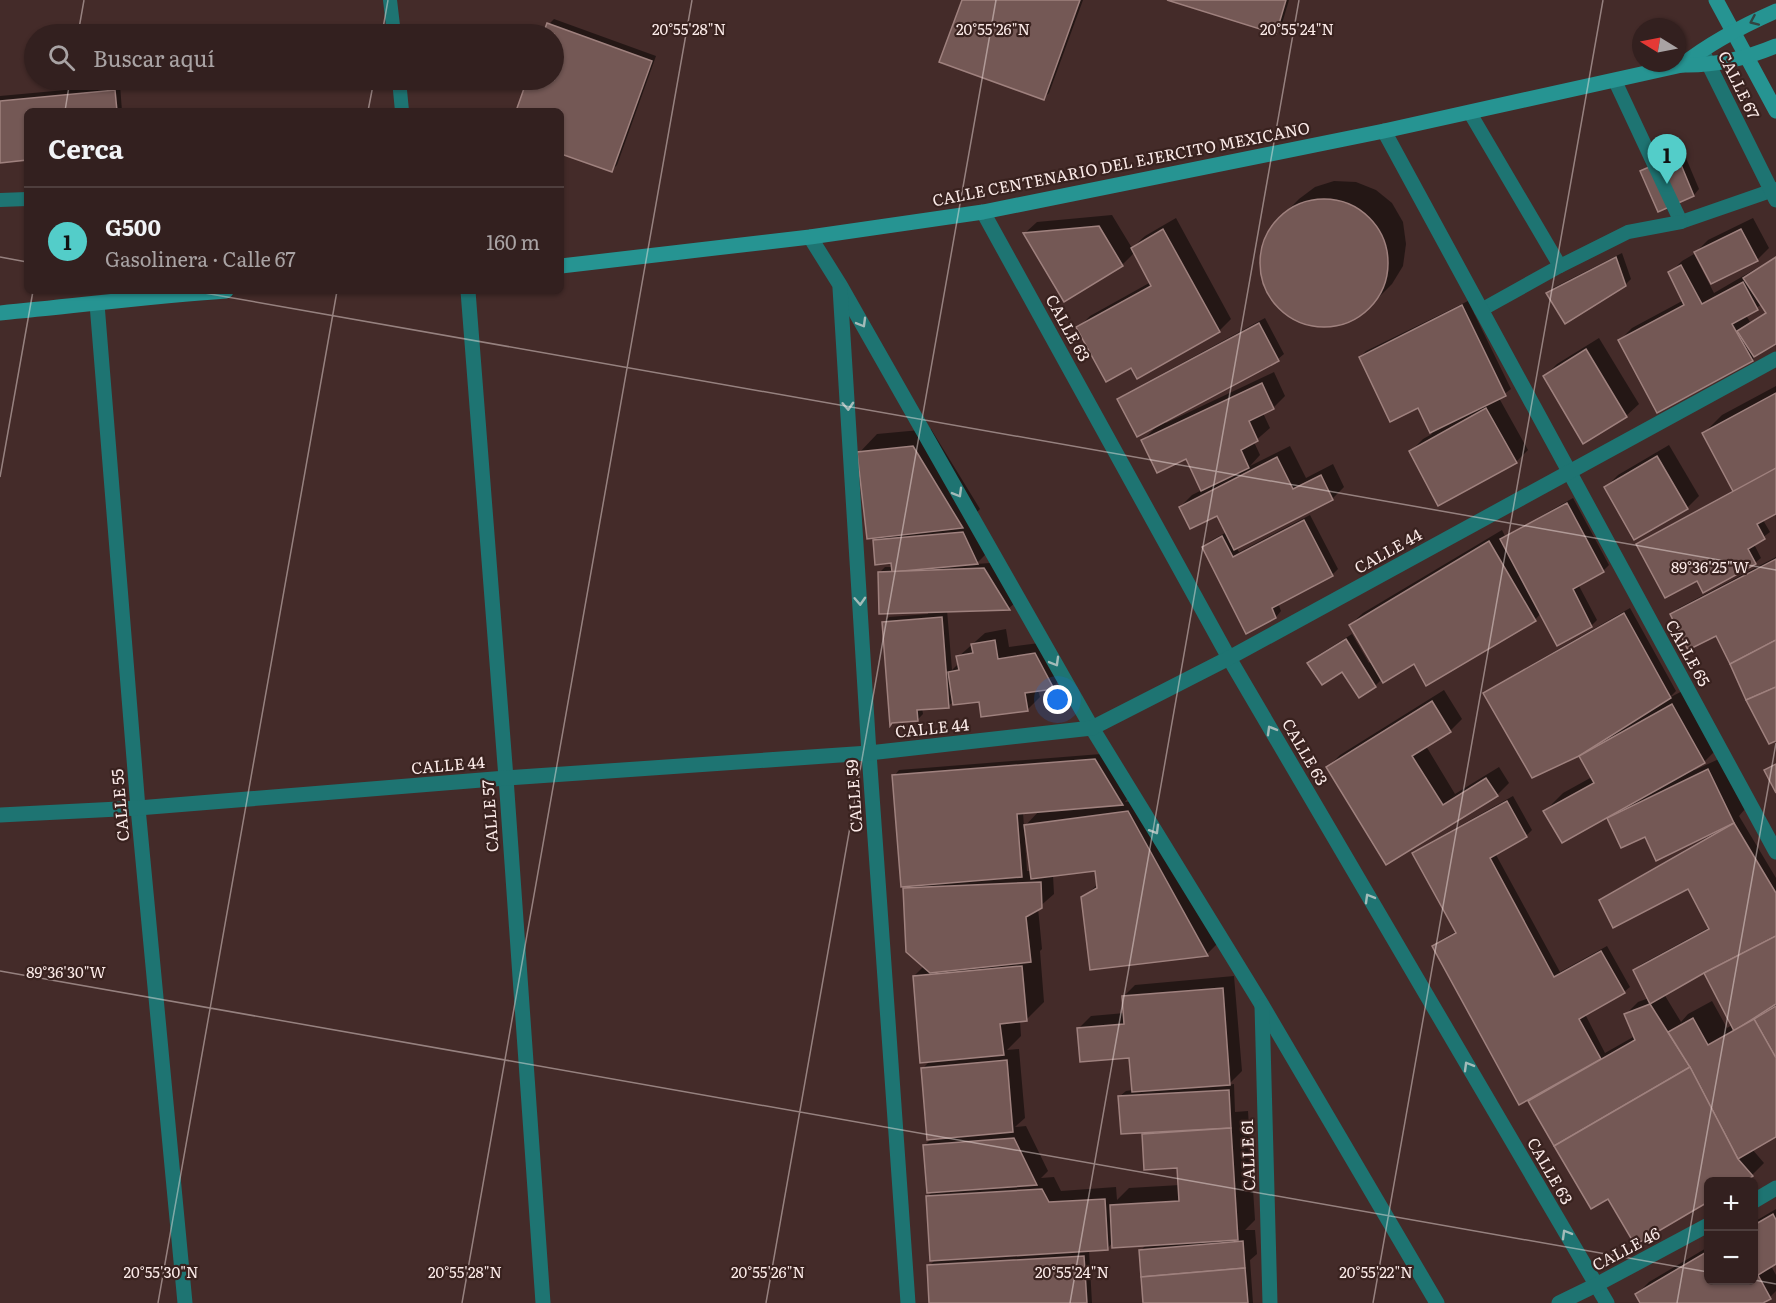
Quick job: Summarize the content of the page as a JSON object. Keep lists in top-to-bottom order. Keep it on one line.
{"streets":{"main road":["CALLE CENTENARIO DEL EJERCITO MEXICANO"],"street":["CALLE 67","CALLE 63","CALLE 44","CALLE 65","CALLE 59","CALLE 55","CALLE 57","CALLE 61","CALLE 46"]},"crossings":[["CALLE 67","CALLE CENTENARIO DEL EJERCITO MEXICANO"],["CALLE CENTENARIO DEL EJERCITO MEXICANO","CALLE 63"],["CALLE CENTENARIO DEL EJERCITO MEXICANO","CALLE 65"],["CALLE 63","CALLE 44"],["CALLE 63","CALLE 46"],["CALLE 44","CALLE 65"],["CALLE 44","CALLE 59"],["CALLE 44","CALLE 55"],["CALLE 44","CALLE 57"]],"one_way":["CALLE 63","CALLE 59"],"north":"left","page":{"search":"Buscar aquí","heading":"Cerca","pins":"1","list":[{"mark":"1","name":"G500","note":"Gasolinera · Calle 67","value":"160 m"}],"map_buttons":["+","−"]},"coordinates":["20°55'28\"N","20°55'26\"N","20°55'24\"N","89°36'25\"W","89°36'30\"W","20°55'30\"N","20°55'22\"N"]}
